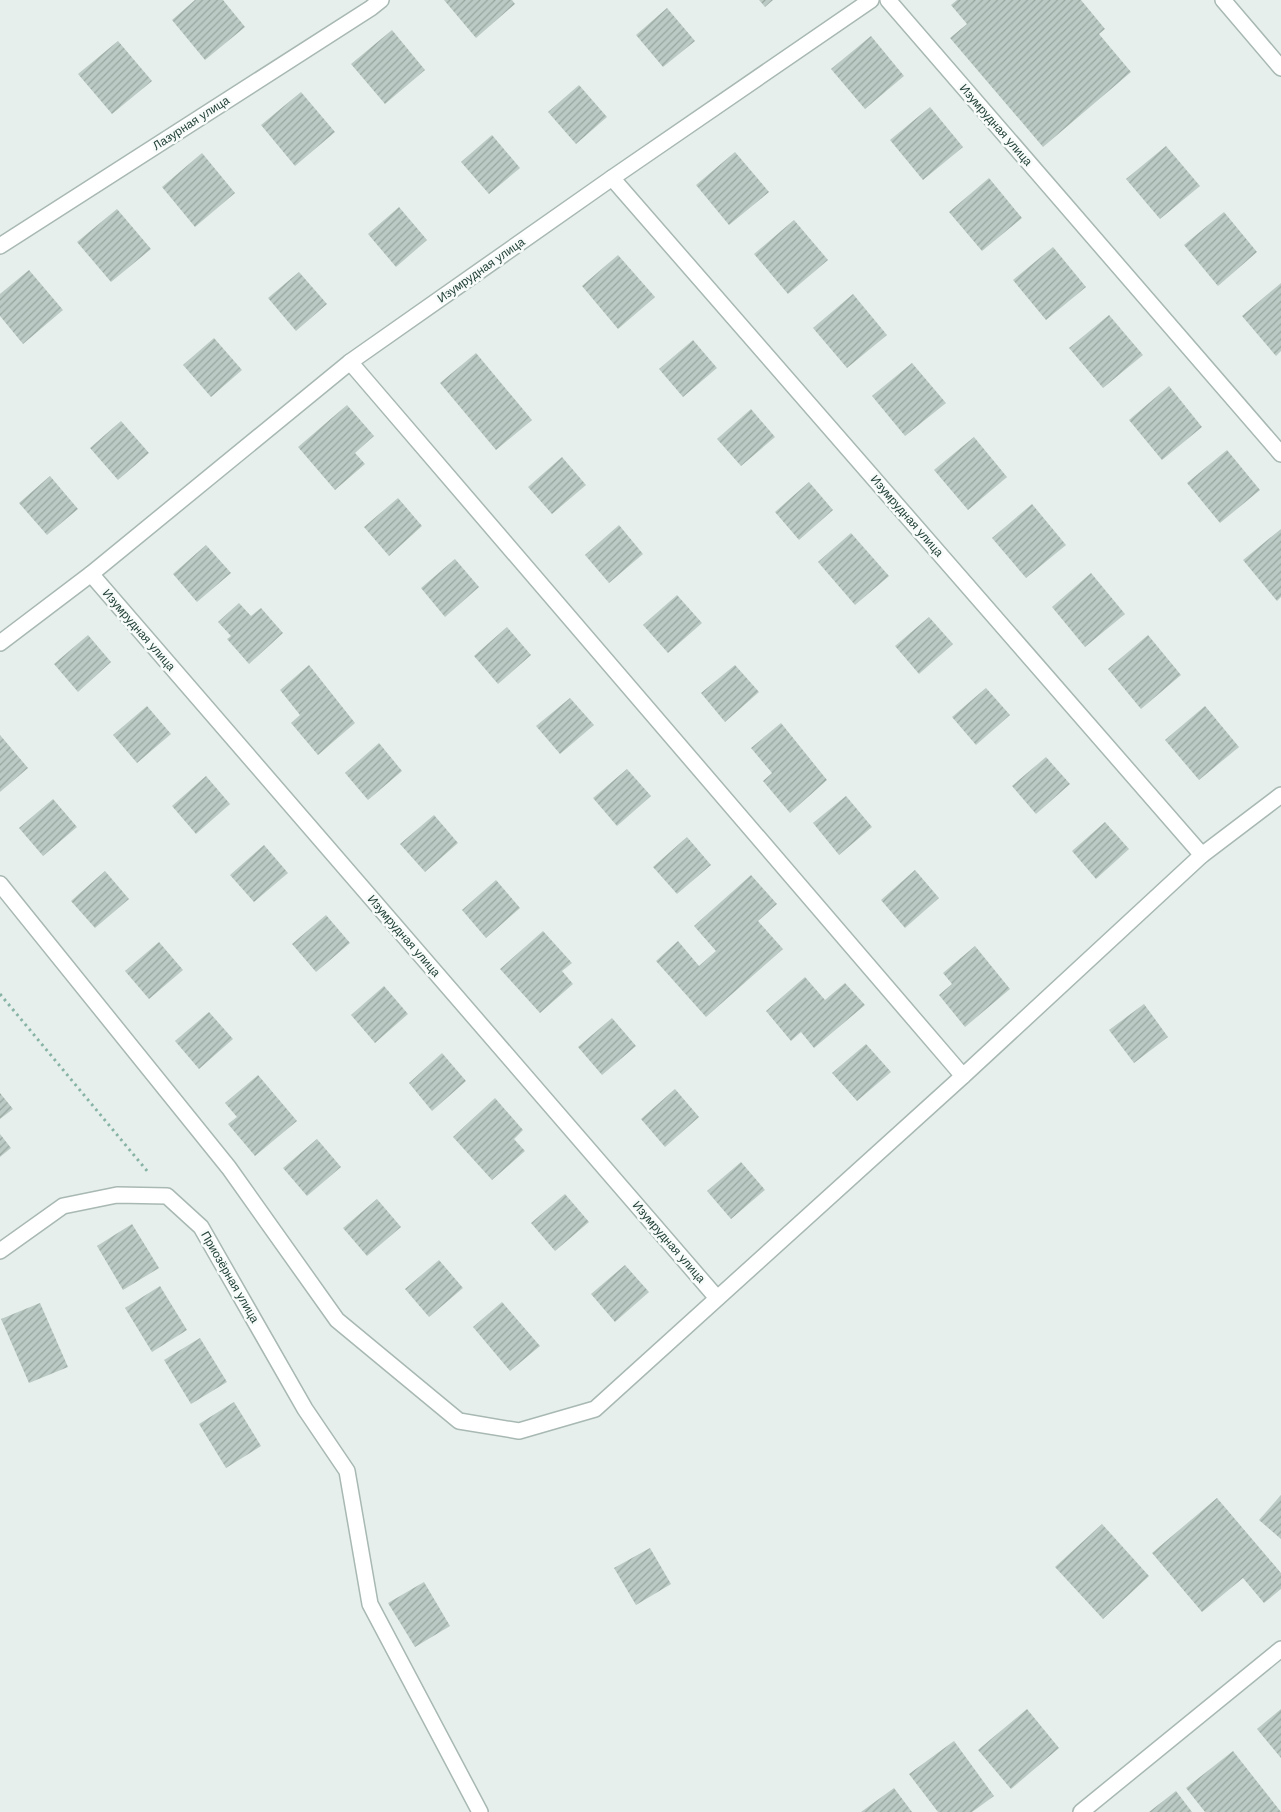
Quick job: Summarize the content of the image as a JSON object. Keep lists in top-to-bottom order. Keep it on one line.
{"streets":{"street":["Лазурная улица","Изумрудная улица","Приозёрная улица"]}}
